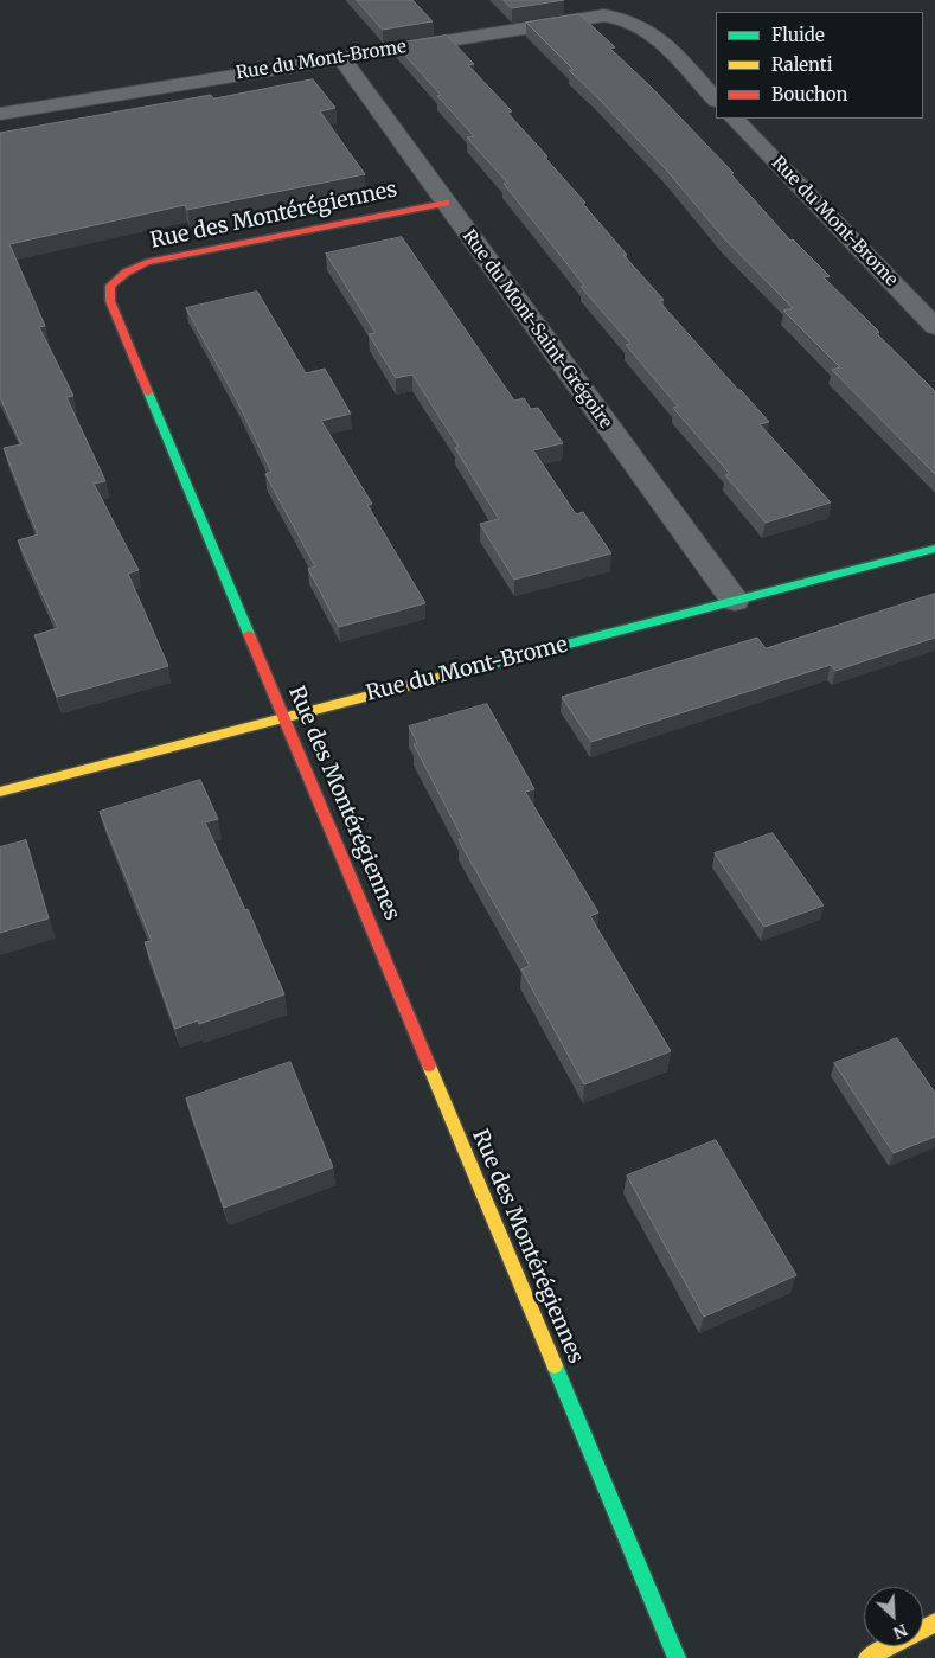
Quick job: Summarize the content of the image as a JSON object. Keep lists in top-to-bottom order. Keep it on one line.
{"streets":{"street":["Rue du Mont-Brome","Rue des Montérégiennes","Rue du Mont-Saint-Grégoire"]},"crossings":[["Rue du Mont-Brome","Rue des Montérégiennes"],["Rue du Mont-Brome","Rue du Mont-Saint-Grégoire"],["Rue des Montérégiennes","Rue du Mont-Saint-Grégoire"]],"legend":["Fluide","Ralenti","Bouchon"],"north":"bottom right"}
